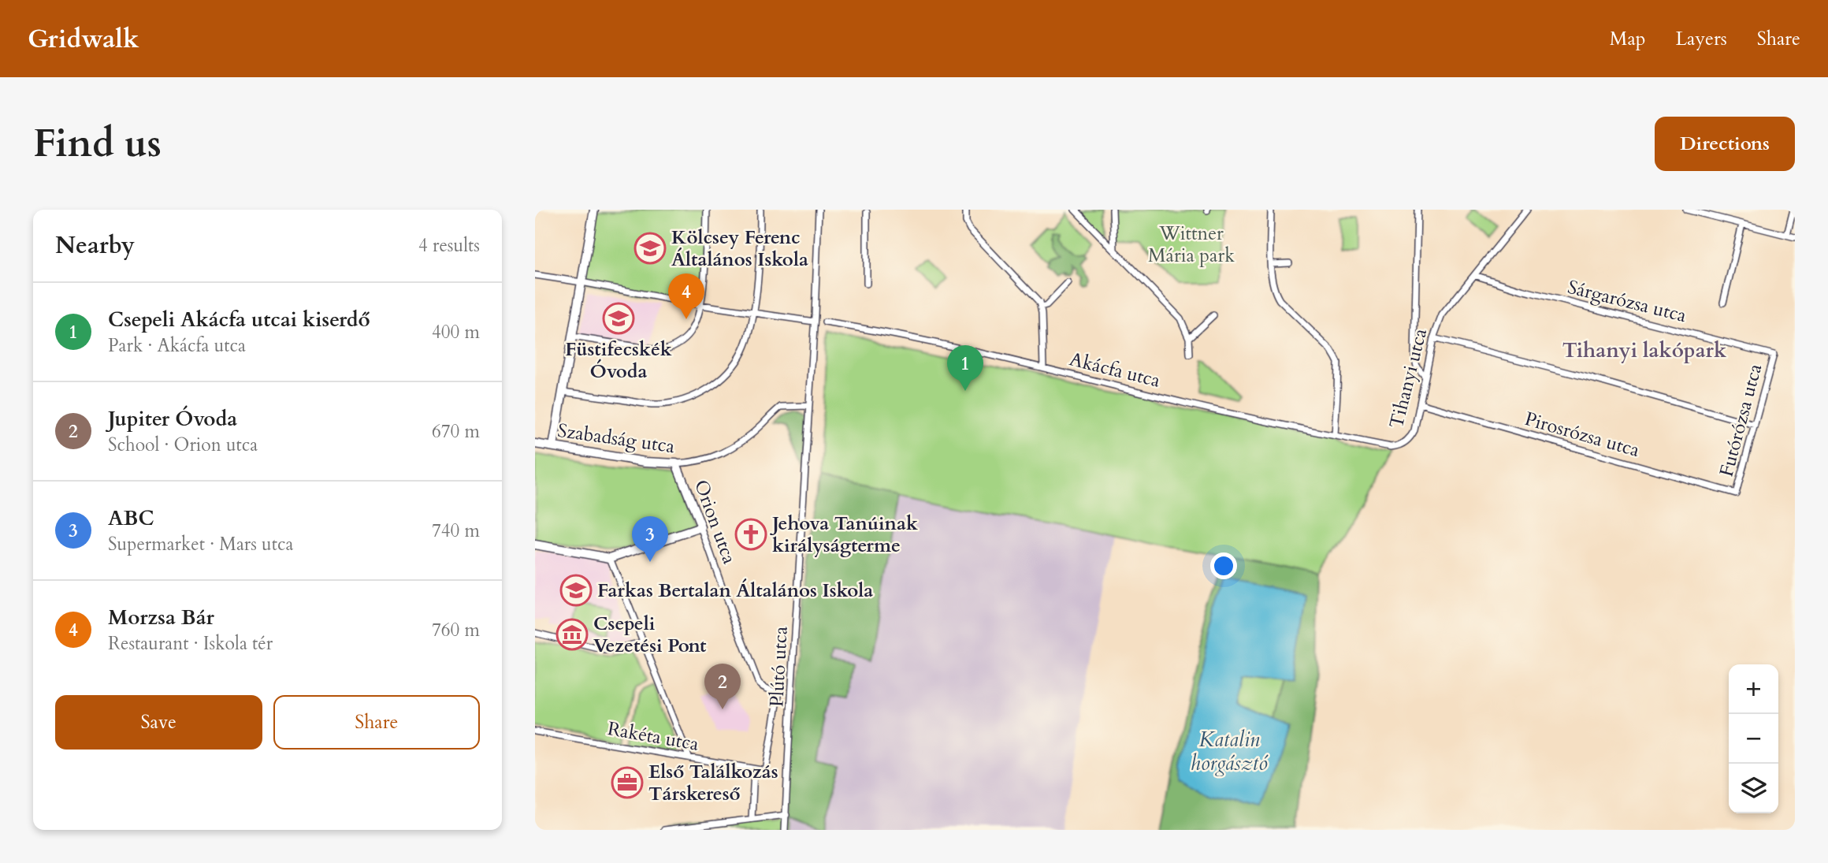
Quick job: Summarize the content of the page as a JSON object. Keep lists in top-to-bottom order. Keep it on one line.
{"streets":{"street":["Sárgarózsa utca","Akácfa utca","Tihanyi utca","Futórózsa utca","Pirosrózsa utca","Szabadság utca","Orion utca","Plútó utca","Rakéta utca"]},"crossings":[["Sárgarózsa utca","Tihanyi utca"],["Sárgarózsa utca","Futórózsa utca"],["Akácfa utca","Tihanyi utca"],["Tihanyi utca","Pirosrózsa utca"],["Futórózsa utca","Pirosrózsa utca"],["Szabadság utca","Orion utca"],["Szabadság utca","Plútó utca"],["Orion utca","Rakéta utca"]],"districts":["Tihanyi lakópark"],"water":["Katalin horgásztó"],"parks":["Wittner Mária park"],"places":{"school or university":["Kölcsey Ferenc Általános Iskola","Füstifecskék Óvoda","Farkas Bertalan Általános Iskola"],"church":["Jehova Tanúinak királyságterme"],"museum":["Csepeli Vezetési Pont"],"office":["Első Találkozás Társkereső"]},"page":{"header":"Gridwalk","nav":["Map","Layers","Share"],"buttons":["Directions",["Save","Share"]],"title":"Find us","heading":["Nearby","4 results"],"pins":["4","1","3","2"],"list":[{"mark":"1","name":"Csepeli Akácfa utcai kiserdő","note":"Park · Akácfa utca","value":"400 m"},{"mark":"2","name":"Jupiter Óvoda","note":"School · Orion utca","value":"670 m"},{"mark":"3","name":"ABC","note":"Supermarket · Mars utca","value":"740 m"},{"mark":"4","name":"Morzsa Bár","note":"Restaurant · Iskola tér","value":"760 m"}],"map_buttons":["+","−"]}}
